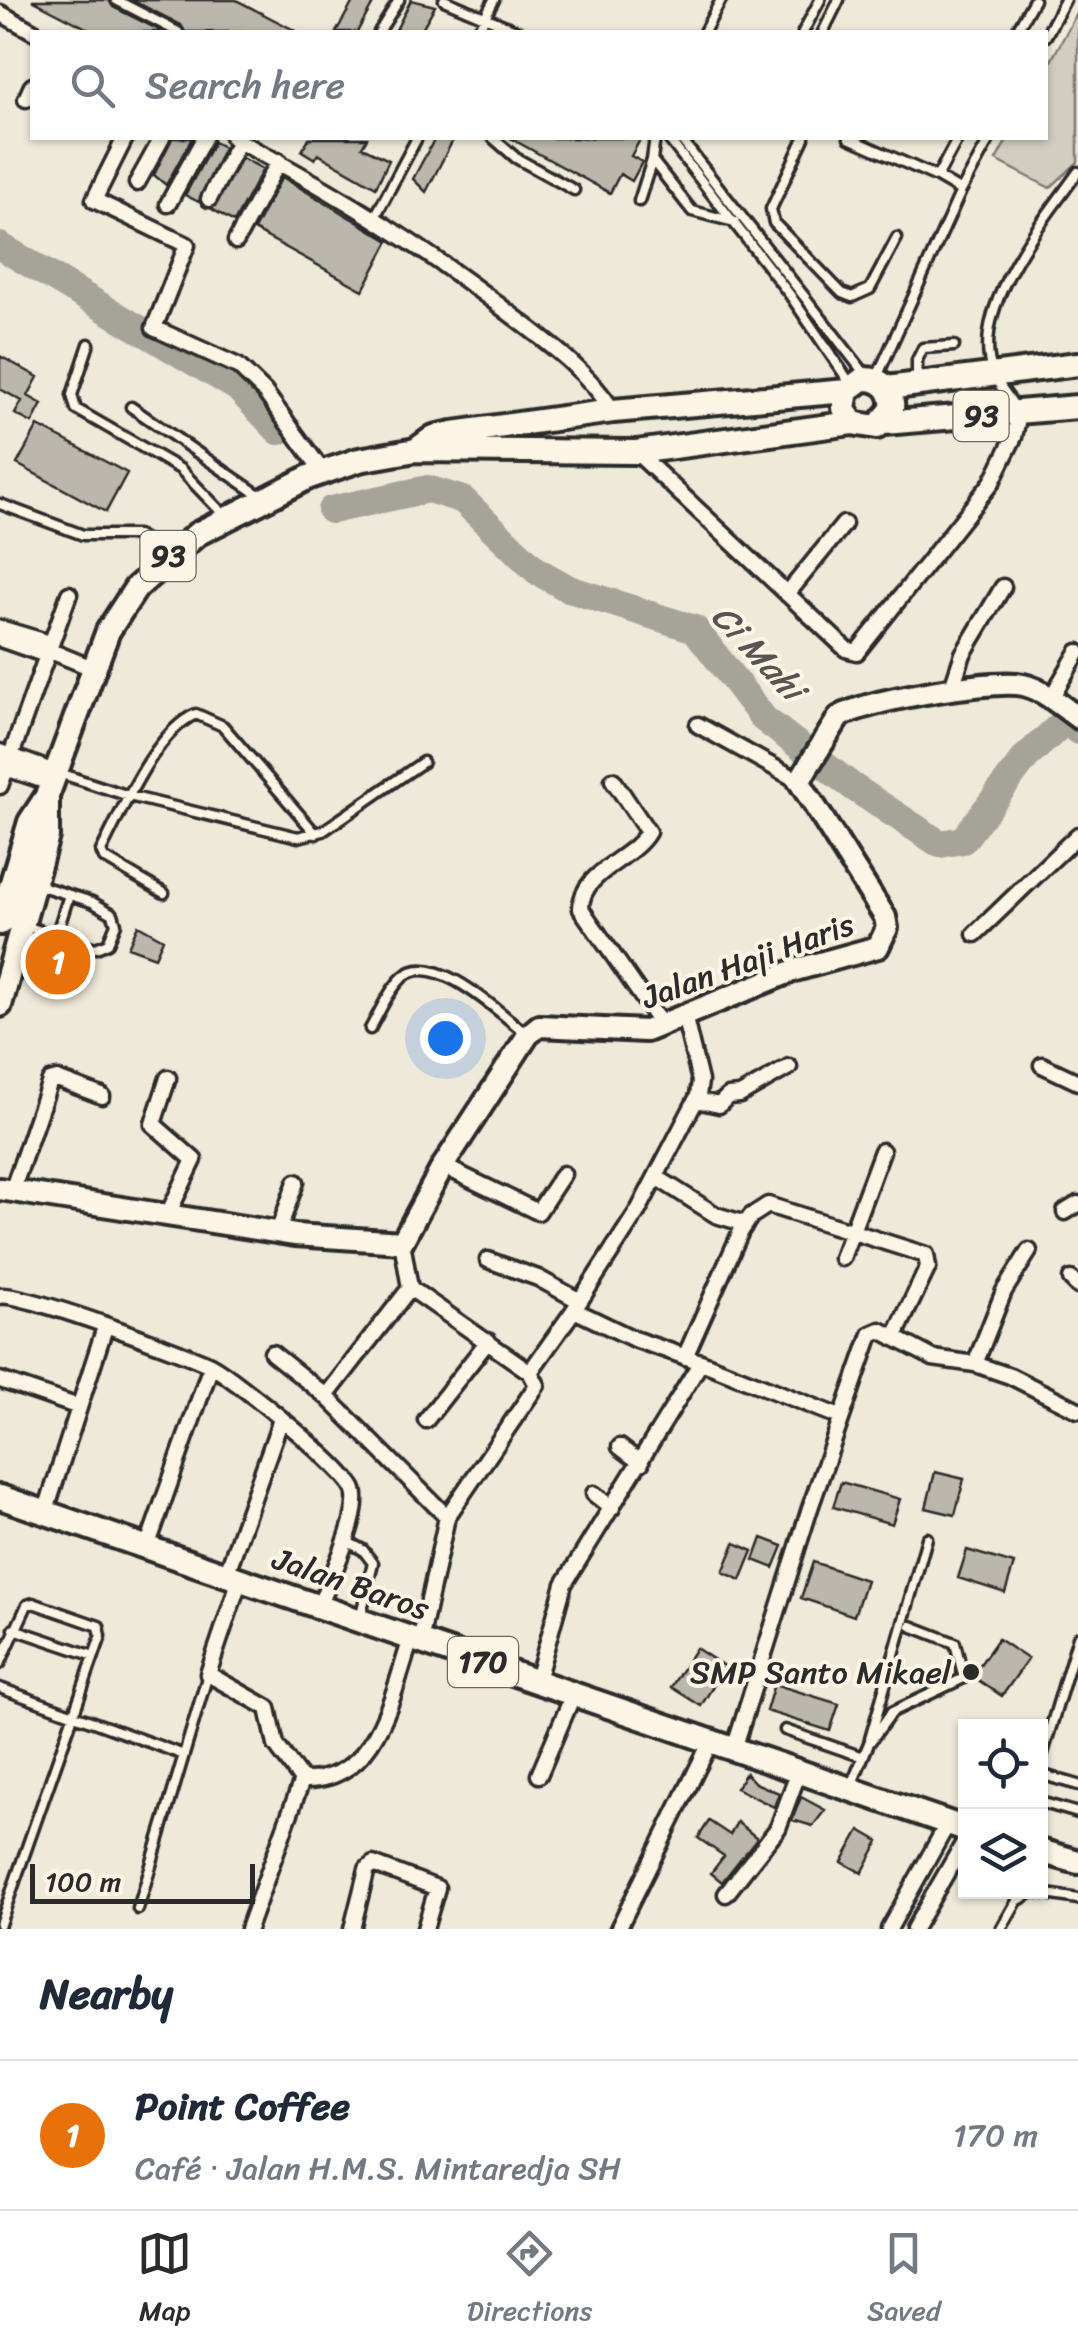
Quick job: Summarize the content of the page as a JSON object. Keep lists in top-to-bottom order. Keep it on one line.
{"streets":{"main road":["93","Jalan Baros","170"],"street":["Jalan Haji Haris"]},"water":["Ci Mahi"],"places":["SMP Santo Mikael"],"scale_bar":"100 m","page":{"search":"Search here","pins":"1","scale":"100 m","heading":"Nearby","list":[{"mark":"1","name":"Point Coffee","note":"Café · Jalan H.M.S. Mintaredja SH","value":"170 m"}],"nav":["Map","Directions","Saved"]}}
